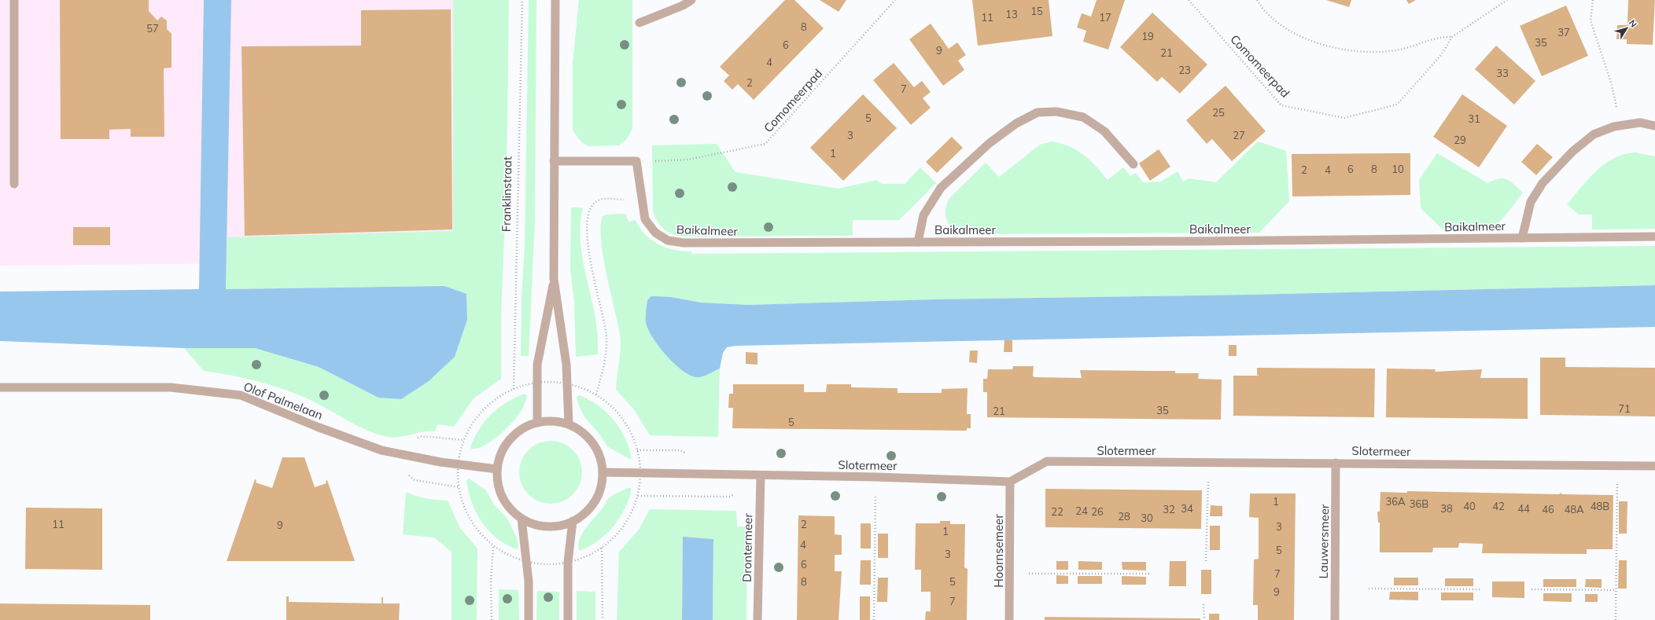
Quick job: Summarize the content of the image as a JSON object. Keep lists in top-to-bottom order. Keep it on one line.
{"streets":{"street":["Baikalmeer","Olof Palmelaan","Slotermeer","Lauwersmeer","Drontermeer","Hoornsemeer"],"path":["Comomeerpad","Franklinstraat"]},"crossings":[["Comomeerpad","Baikalmeer"],["Olof Palmelaan","Slotermeer"],["Slotermeer","Lauwersmeer"],["Slotermeer","Drontermeer"],["Slotermeer","Hoornsemeer"]],"house_numbers":["15","13","11","17","8","57","37","19","35","6","9","21","4","23","33","2","7","25","5","31","3","27","29","1","6","8","10","2","4","71","35","21","5","1","36A","36B","40","42","48B","34","38","44","32","46","48A","24","22","26","28","30","11","2","9","3","1","4","5","3","6","7","8","5","9","7"],"north":"top right"}
